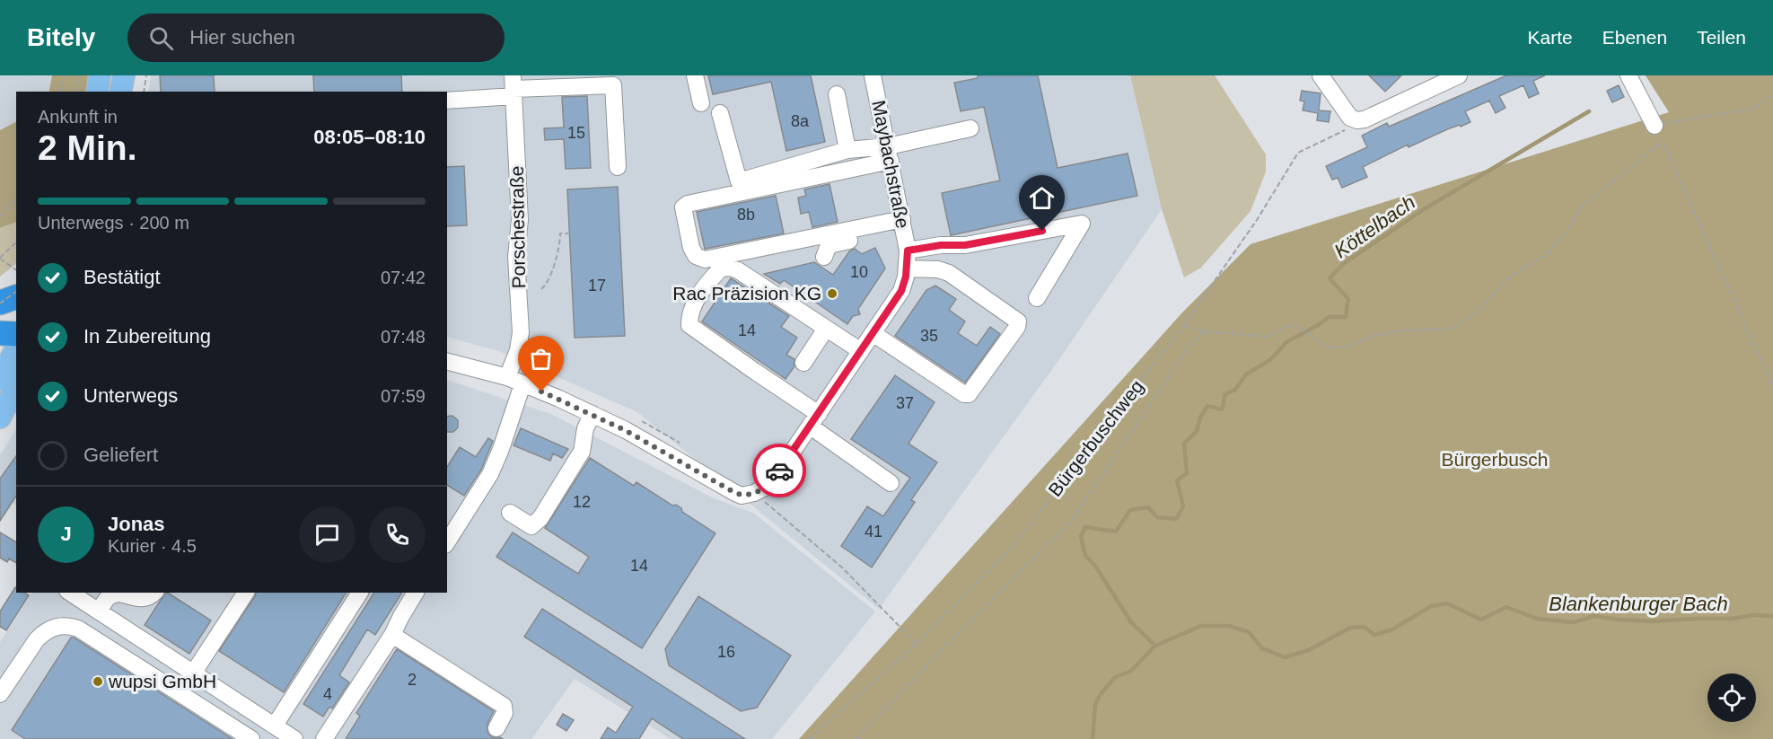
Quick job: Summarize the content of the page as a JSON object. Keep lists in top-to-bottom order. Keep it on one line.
{"streets":{"street":["Maybachstraße","Porschestraße"],"path":["Bürgerbuschweg"]},"water":["Köttelbach","Blankenburger Bach"],"parks":["Bürgerbusch"],"places":["Rac Präzision KG","wupsi GmbH"],"house_numbers":["8a","15","8b","10","17","14","35","37","12","41","14","16","2","4"],"page":{"header":"Bitely","search":"Hier suchen","nav":["Karte","Ebenen","Teilen"],"heading":["2 Min.","Ankunft in","08:05–08:10"],"panel":["Jonas","Kurier · 4.5"],"bar":"Unterwegs · 200 m","list":[["Bestätigt","07:42"],["In Zubereitung","07:48"],["Unterwegs","07:59"],"Geliefert"],"round":"J"}}
